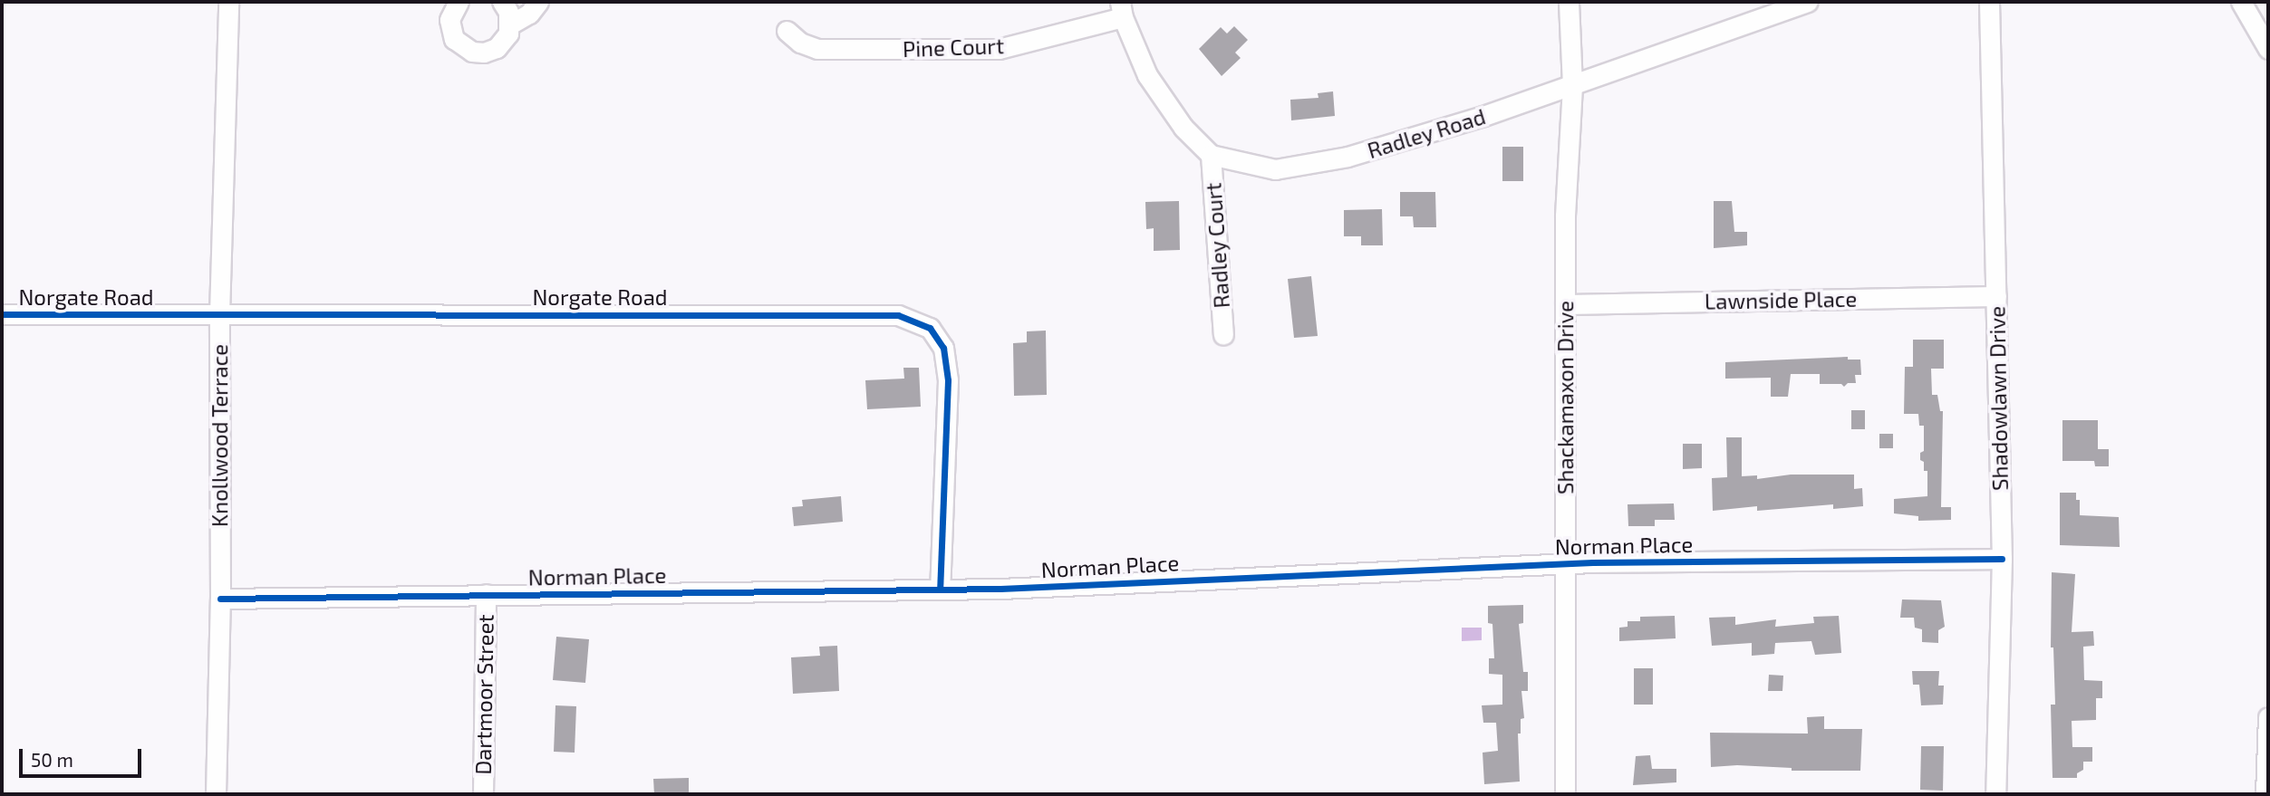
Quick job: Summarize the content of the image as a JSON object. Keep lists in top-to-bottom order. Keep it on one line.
{"streets":{"street":["Pine Court","Radley Road","Radley Court","Norgate Road","Lawnside Place","Shackamaxon Drive","Shadowlawn Drive","Knollwood Terrace","Norman Place","Dartmoor Street"]},"crossings":[["Radley Road","Radley Court"],["Radley Road","Shackamaxon Drive"],["Norgate Road","Knollwood Terrace"],["Norgate Road","Norman Place"],["Lawnside Place","Shackamaxon Drive"],["Lawnside Place","Shadowlawn Drive"],["Shackamaxon Drive","Norman Place"],["Shadowlawn Drive","Norman Place"],["Knollwood Terrace","Norman Place"],["Norman Place","Dartmoor Street"]],"scale_bar":"50 m"}
